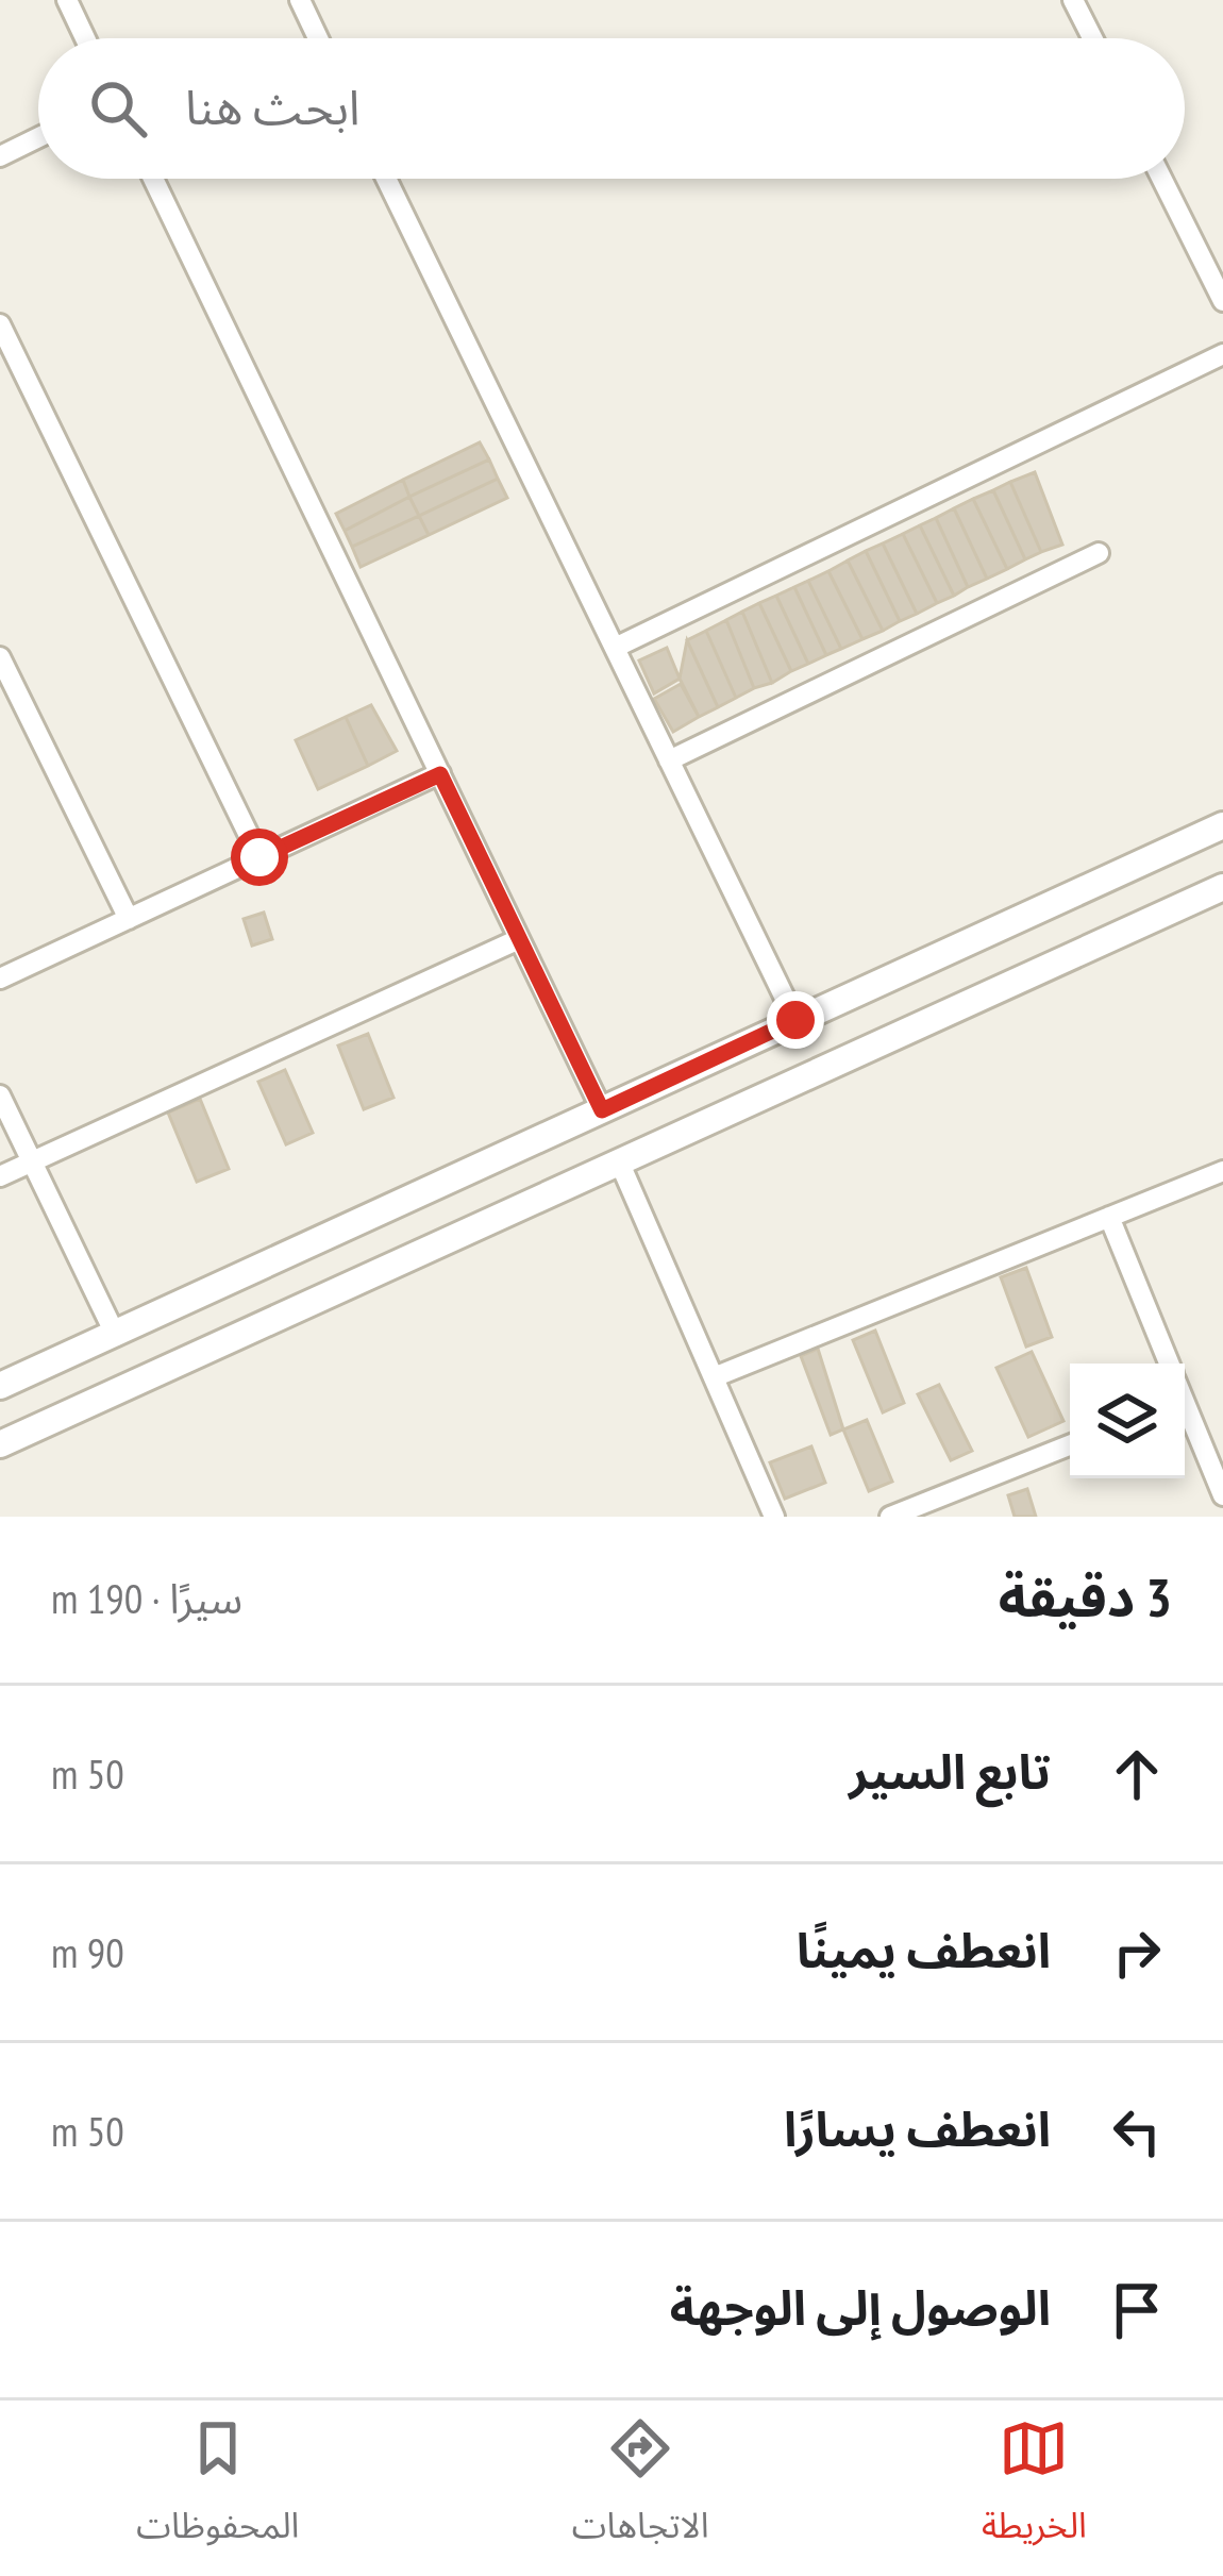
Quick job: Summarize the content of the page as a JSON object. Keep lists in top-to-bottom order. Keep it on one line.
{"page":{"search":"ابحث هنا","heading":["3 دقيقة","سيرًا · 190 m"],"list":[["تابع السير","50 m"],["انعطف يمينًا","90 m"],["انعطف يسارًا","50 m"],"الوصول إلى الوجهة"],"nav":["الخريطة","الاتجاهات","المحفوظات"]}}
